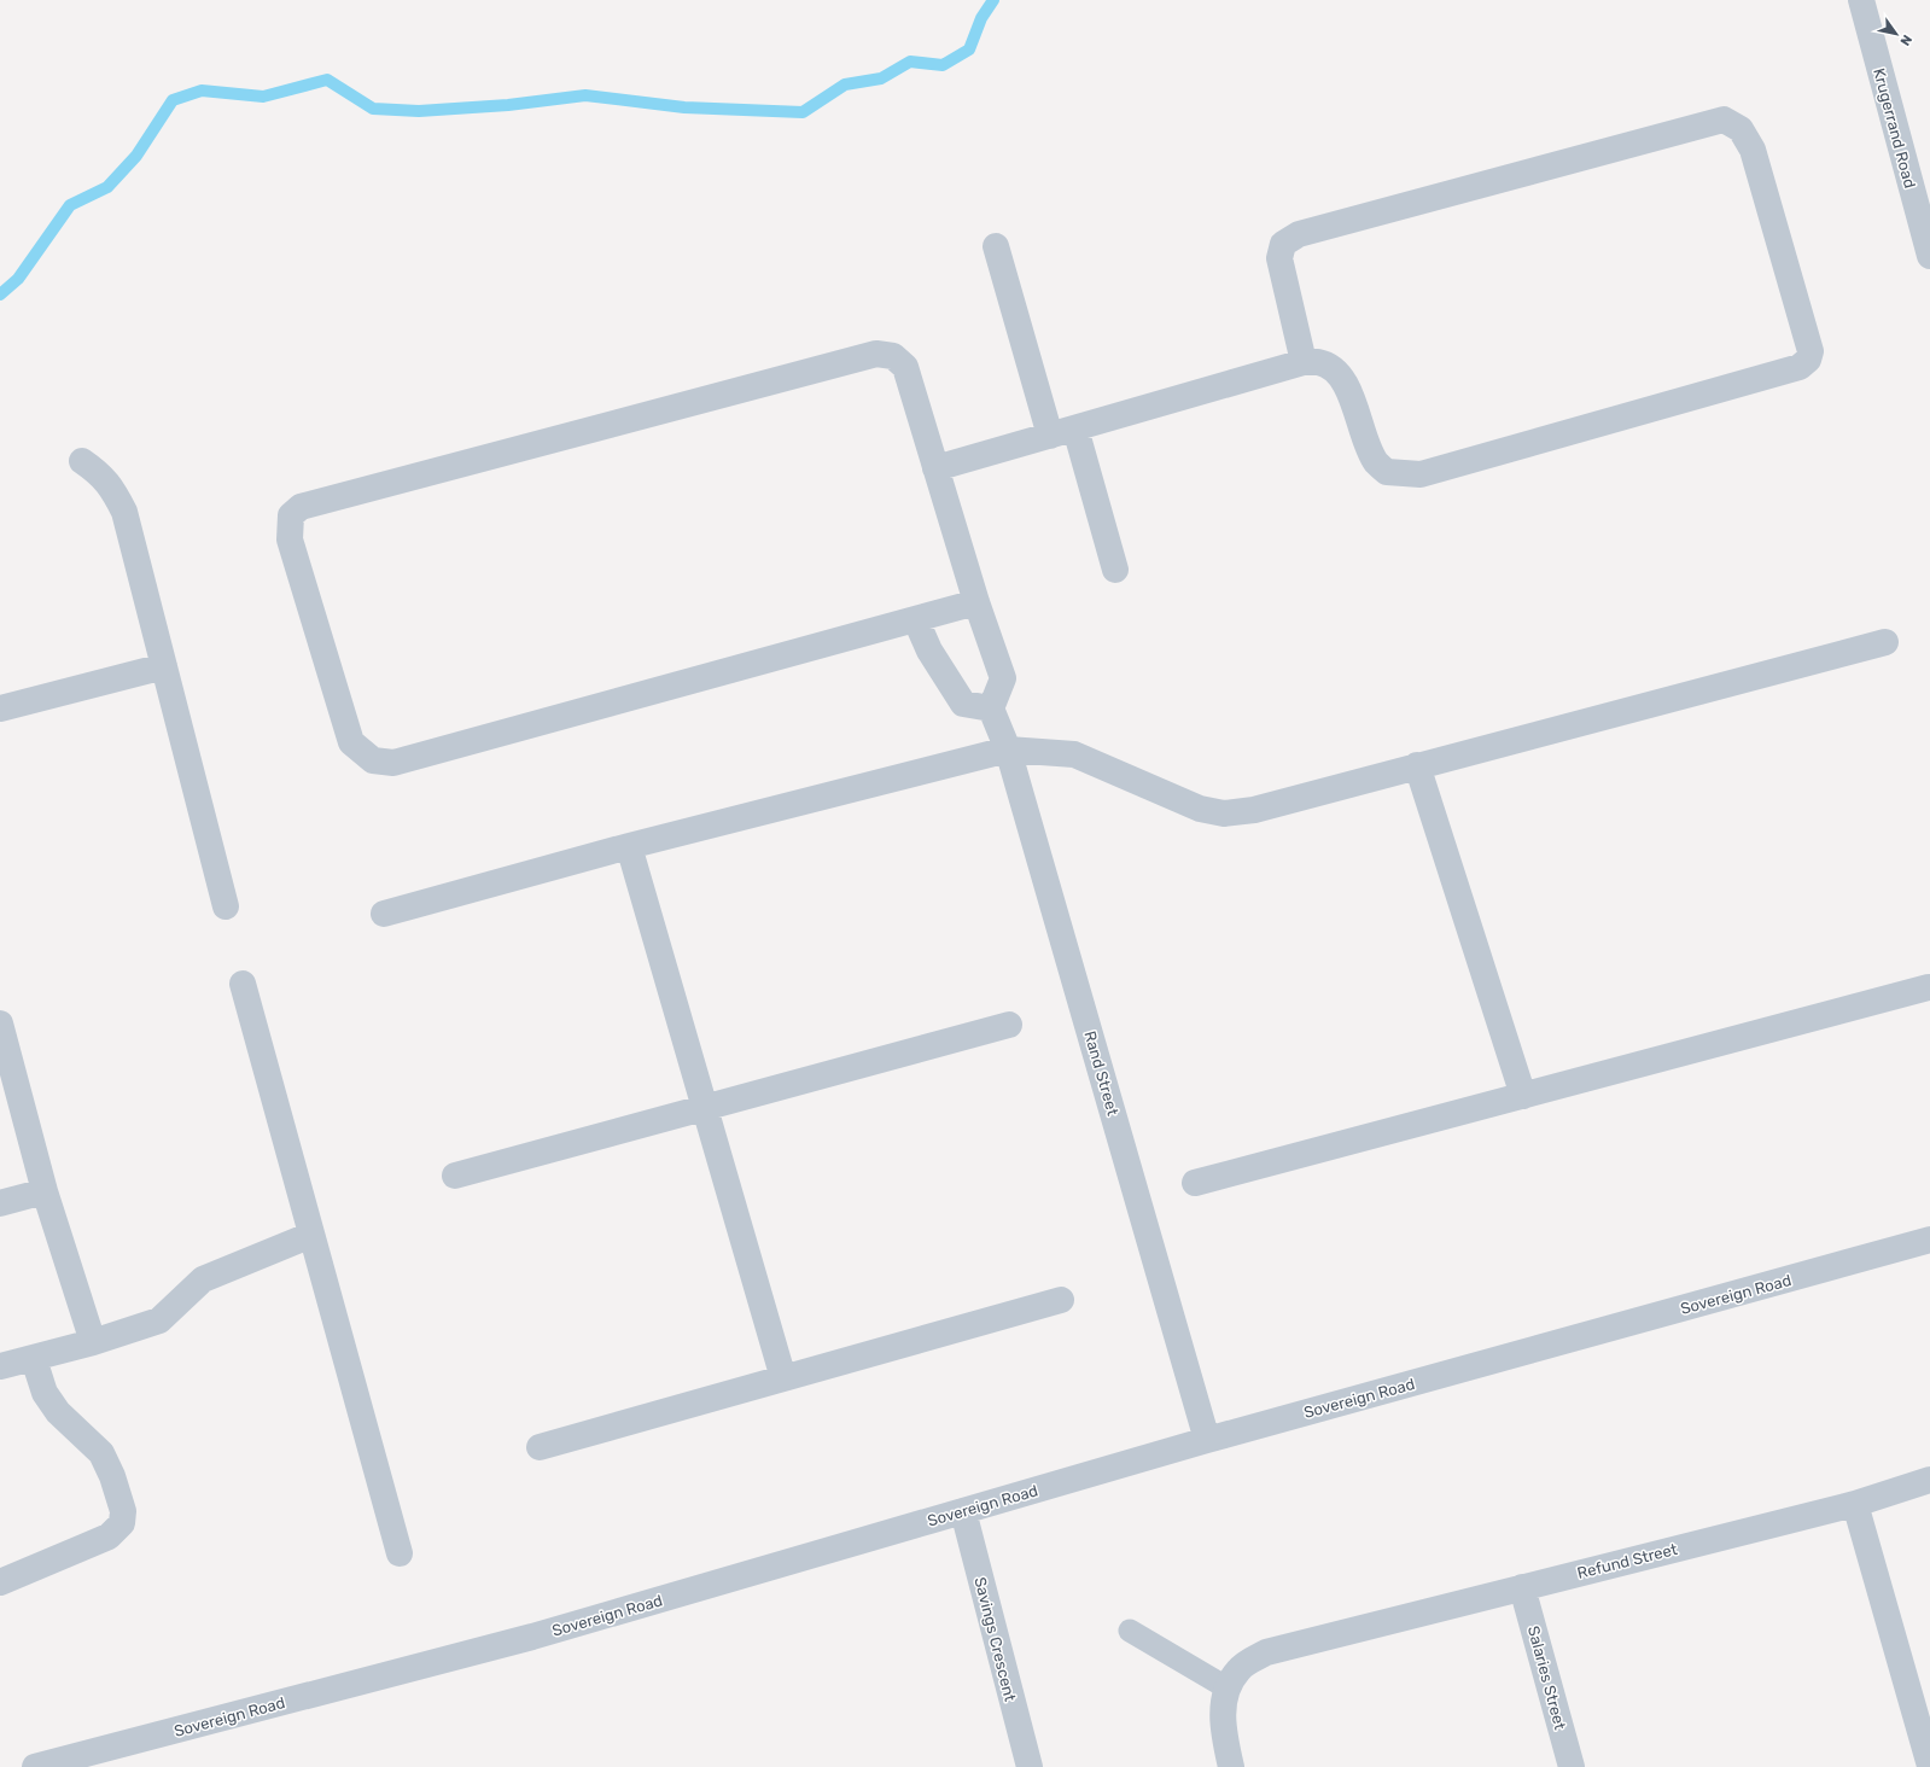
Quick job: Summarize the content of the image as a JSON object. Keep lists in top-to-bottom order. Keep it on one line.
{"streets":{"street":["Krugerrand Road","Rand Street","Sovereign Road","Refund Street","Savings Crescent","Salaries Street"]},"crossings":[["Rand Street","Sovereign Road"],["Sovereign Road","Savings Crescent"],["Refund Street","Salaries Street"]],"north":"bottom right"}
